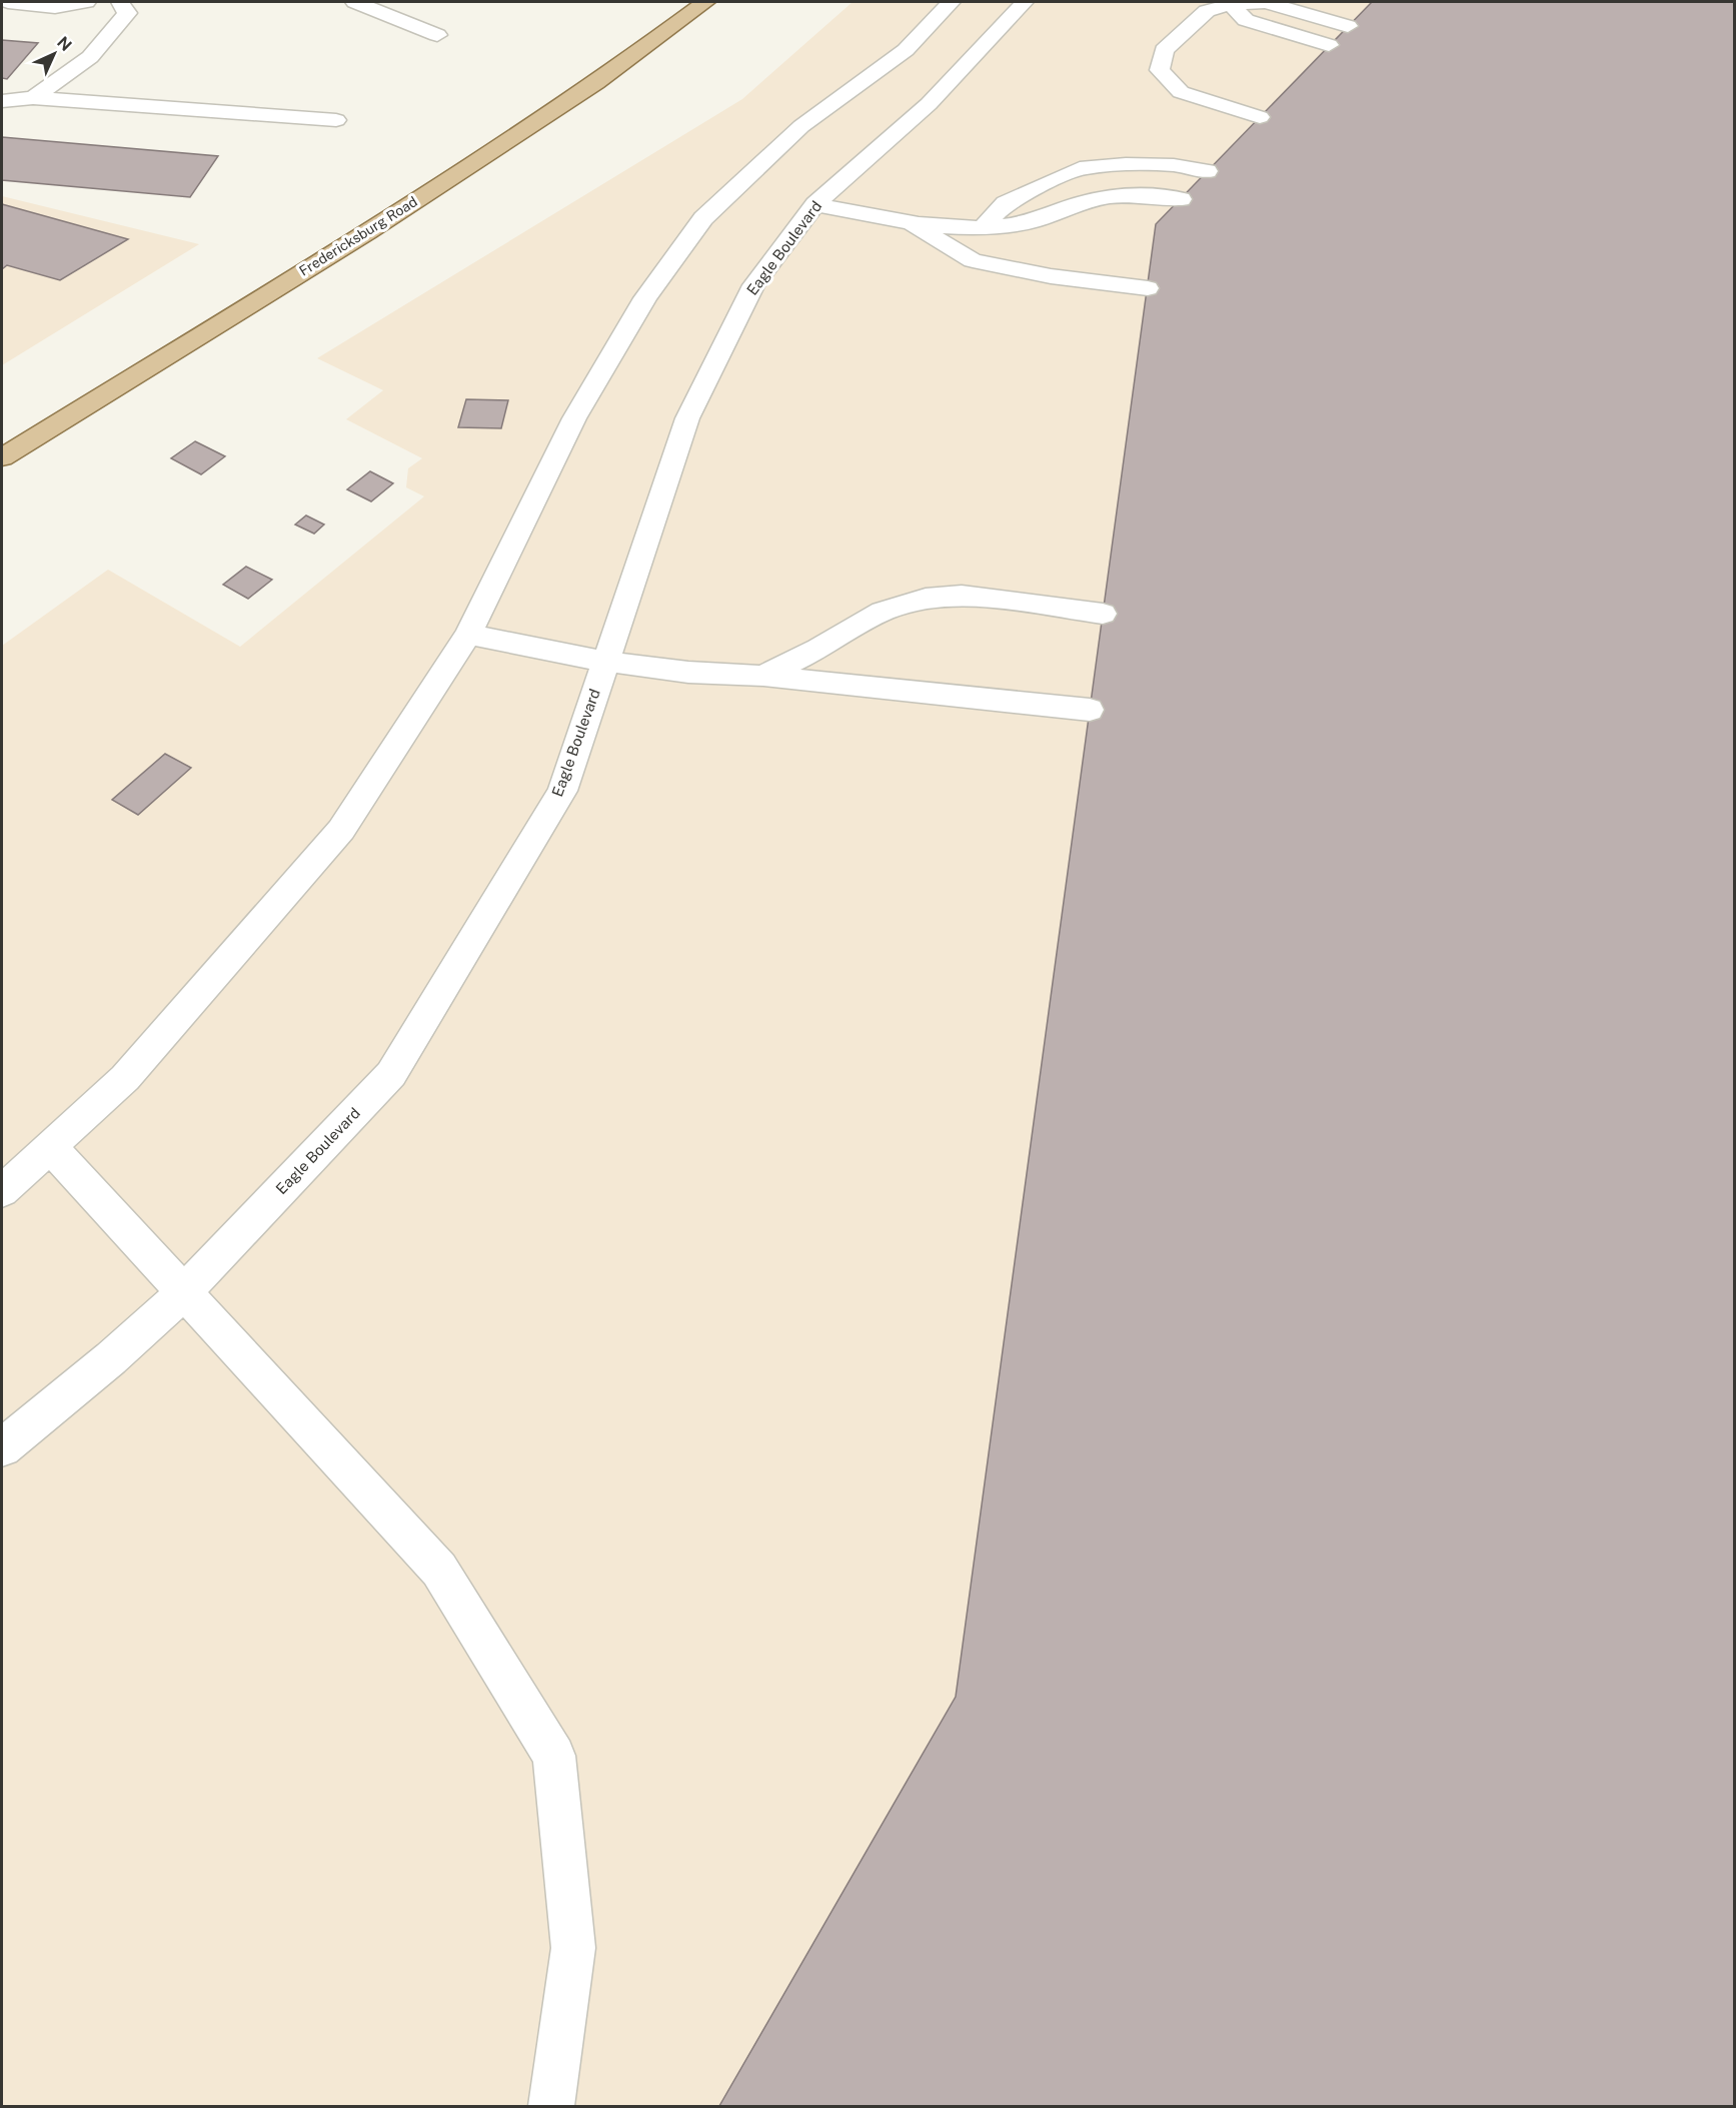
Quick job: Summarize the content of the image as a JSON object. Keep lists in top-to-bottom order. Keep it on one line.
{"streets":{"main road":["Fredericksburg Road"],"street":["Eagle Boulevard"]},"north":"top right"}
